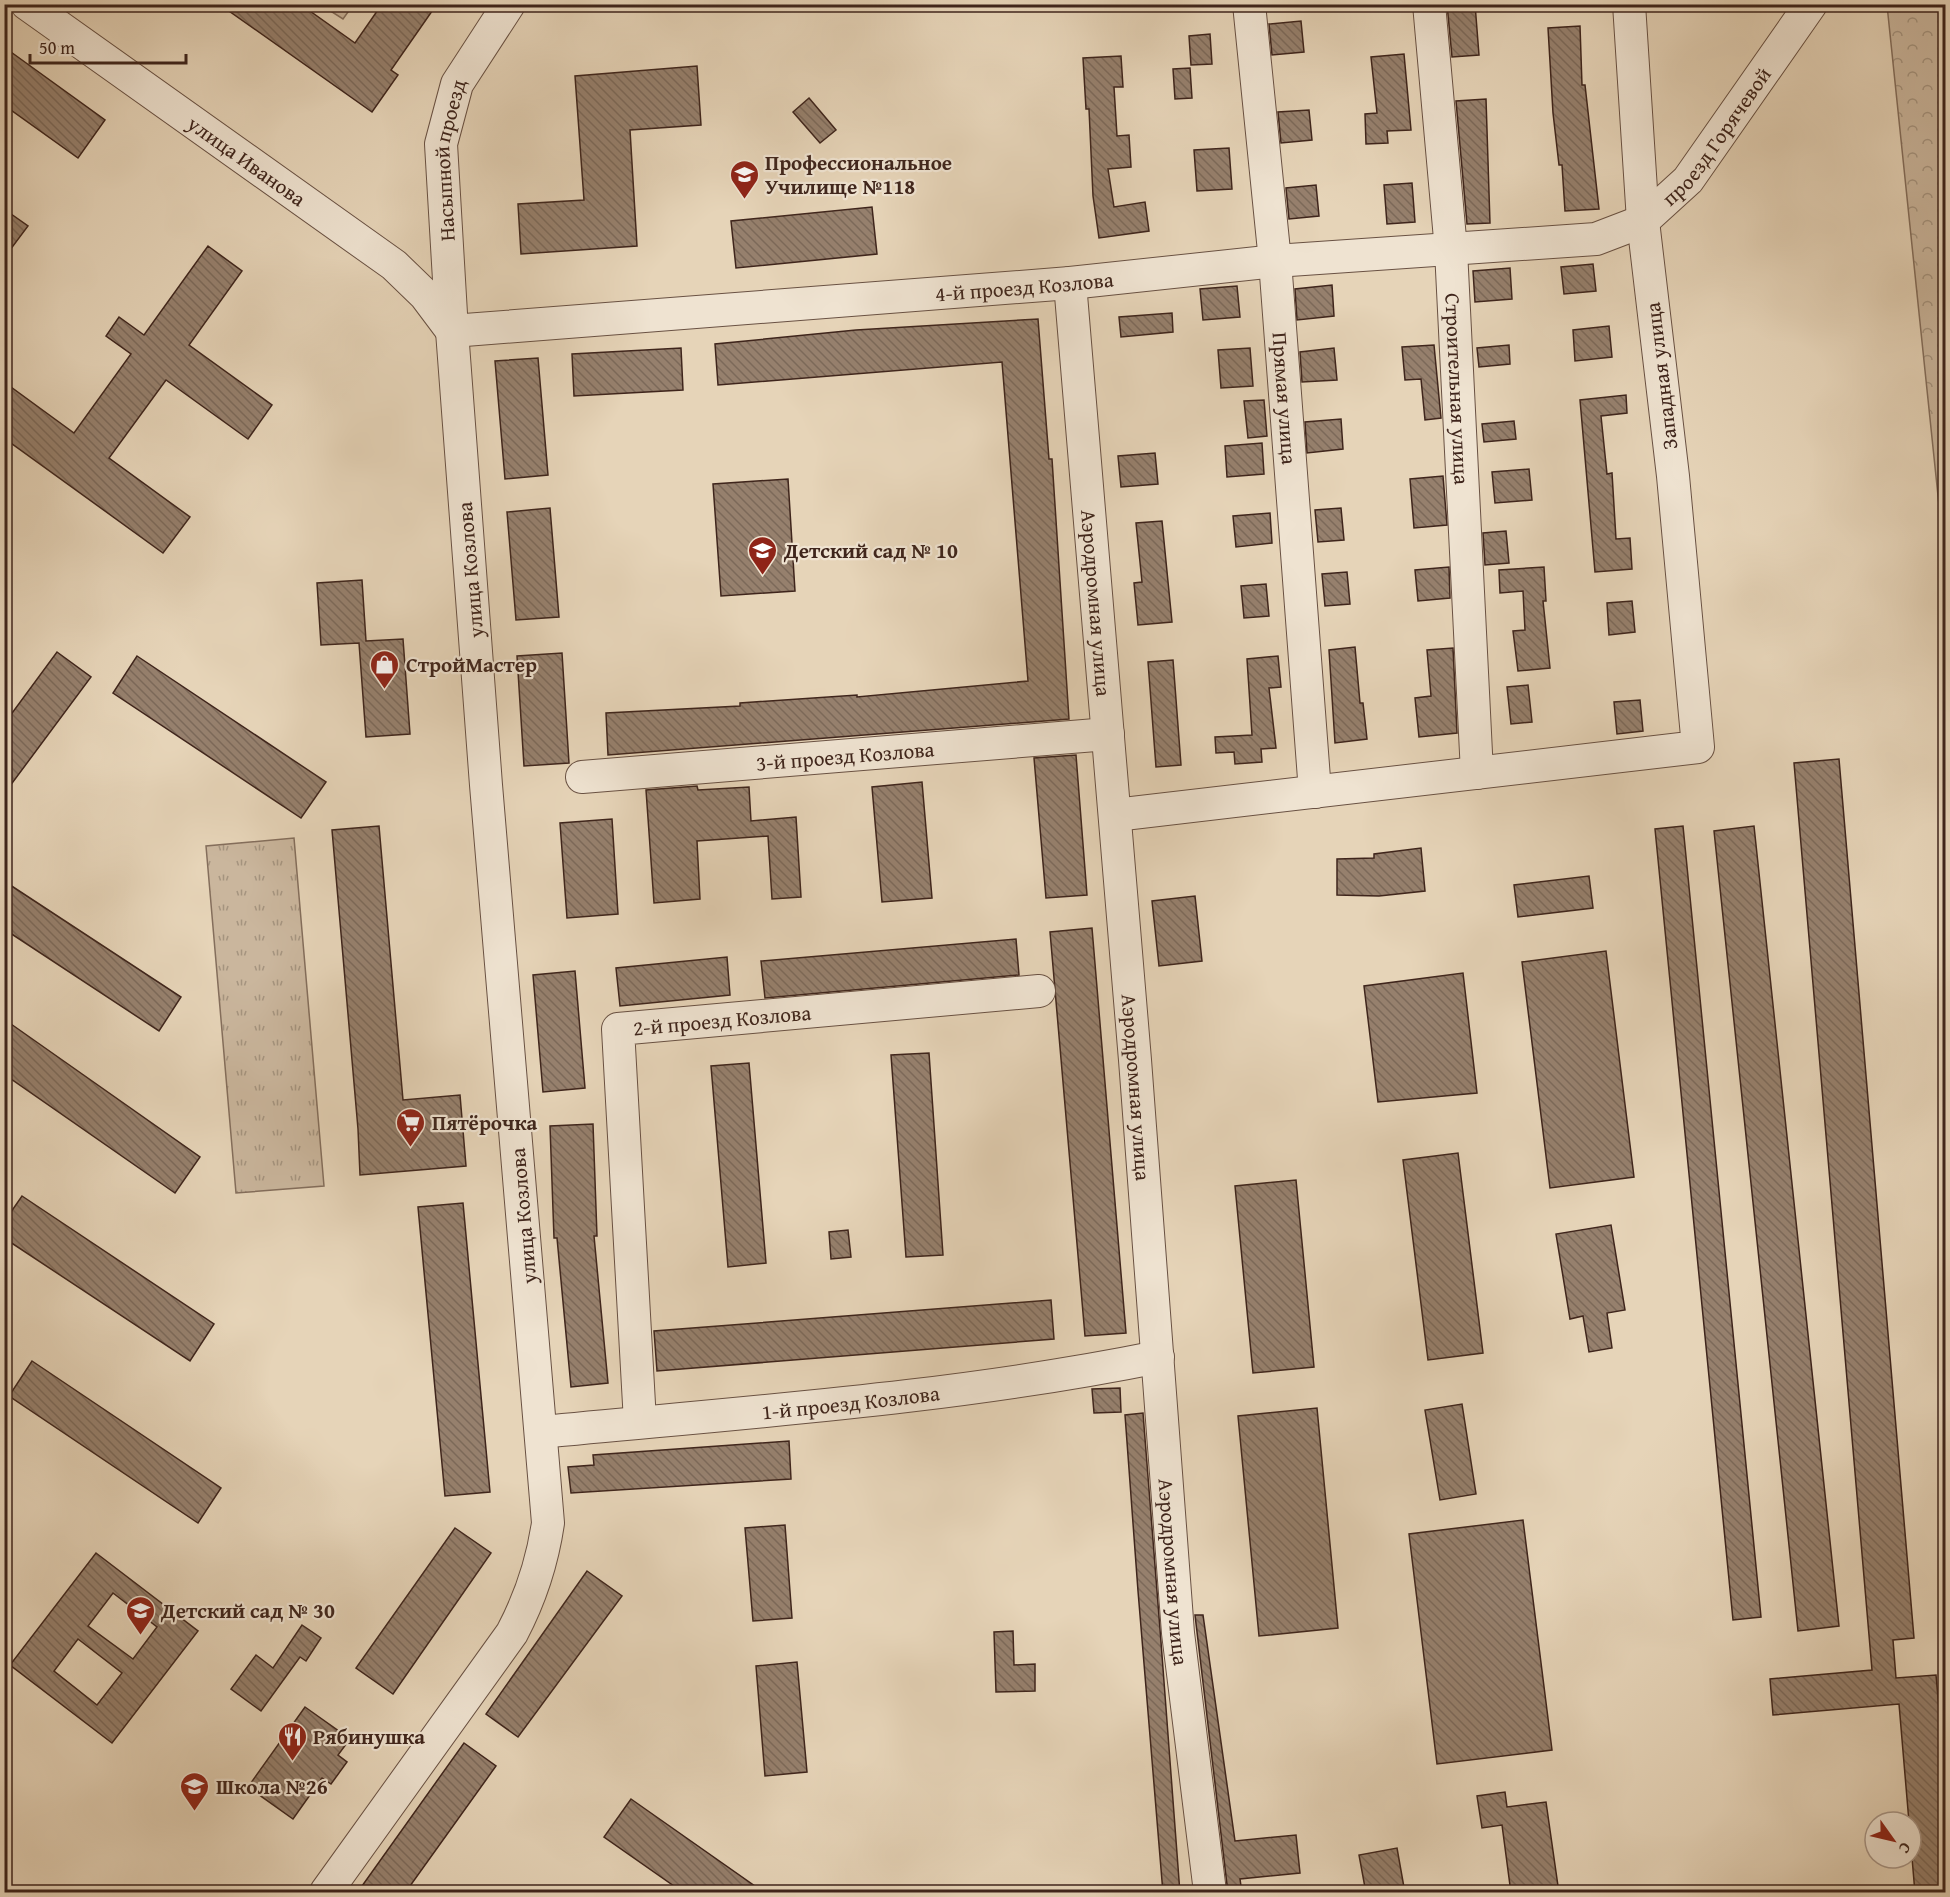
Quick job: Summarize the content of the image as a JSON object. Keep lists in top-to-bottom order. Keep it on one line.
{"streets":{"street":["проезд Горячевой","улица Иванова","Насыпной проезд","4-й проезд Козлова","Западная улица","Строительная улица","Прямая улица","улица Козлова","Аэродромная улица","3-й проезд Козлова","2-й проезд Козлова","1-й проезд Козлова"]},"crossings":[["проезд Горячевой","4-й проезд Козлова"],["проезд Горячевой","Западная улица"],["улица Иванова","Насыпной проезд"],["улица Иванова","4-й проезд Козлова"],["улица Иванова","улица Козлова"],["Насыпной проезд","4-й проезд Козлова"],["Насыпной проезд","улица Козлова"],["4-й проезд Козлова","Строительная улица"],["4-й проезд Козлова","Прямая улица"],["4-й проезд Козлова","улица Козлова"],["4-й проезд Козлова","Аэродромная улица"],["Западная улица","Строительная улица"],["улица Козлова","1-й проезд Козлова"],["Аэродромная улица","3-й проезд Козлова"],["Аэродромная улица","1-й проезд Козлова"],["2-й проезд Козлова","1-й проезд Козлова"]],"places":{"school or university":["Профессиональное Училище №118","Детский сад № 10","Детский сад № 30","Школа №26"],"shop":["СтройМастер"],"supermarket":["Пятёрочка"],"restaurant":["Рябинушка"]},"scale_bar":"50 m","north":"bottom right"}
